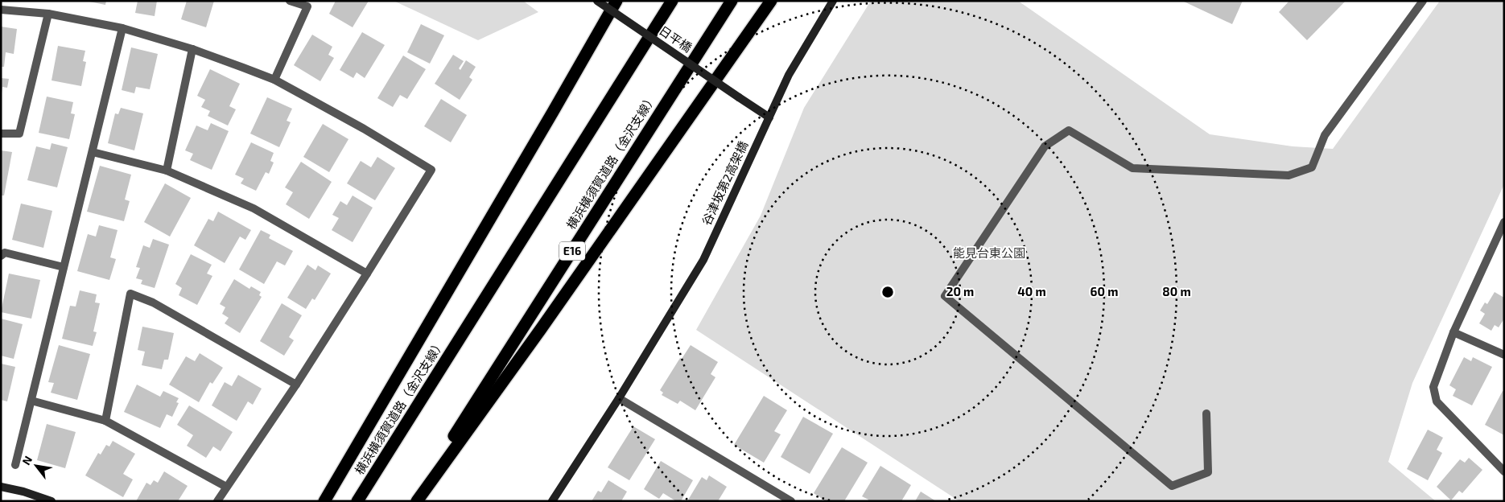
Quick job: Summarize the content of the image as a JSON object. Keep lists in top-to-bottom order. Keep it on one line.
{"streets":{"highway":["横浜横須賀道路（金沢支線）","E16"],"street":["日平橋","谷津坂第2高架橋"]},"crossings":[["日平橋","谷津坂第2高架橋"]],"parks":["能見台東公園"],"north":"top left","rings":["20 m","40 m","60 m","80 m"]}
